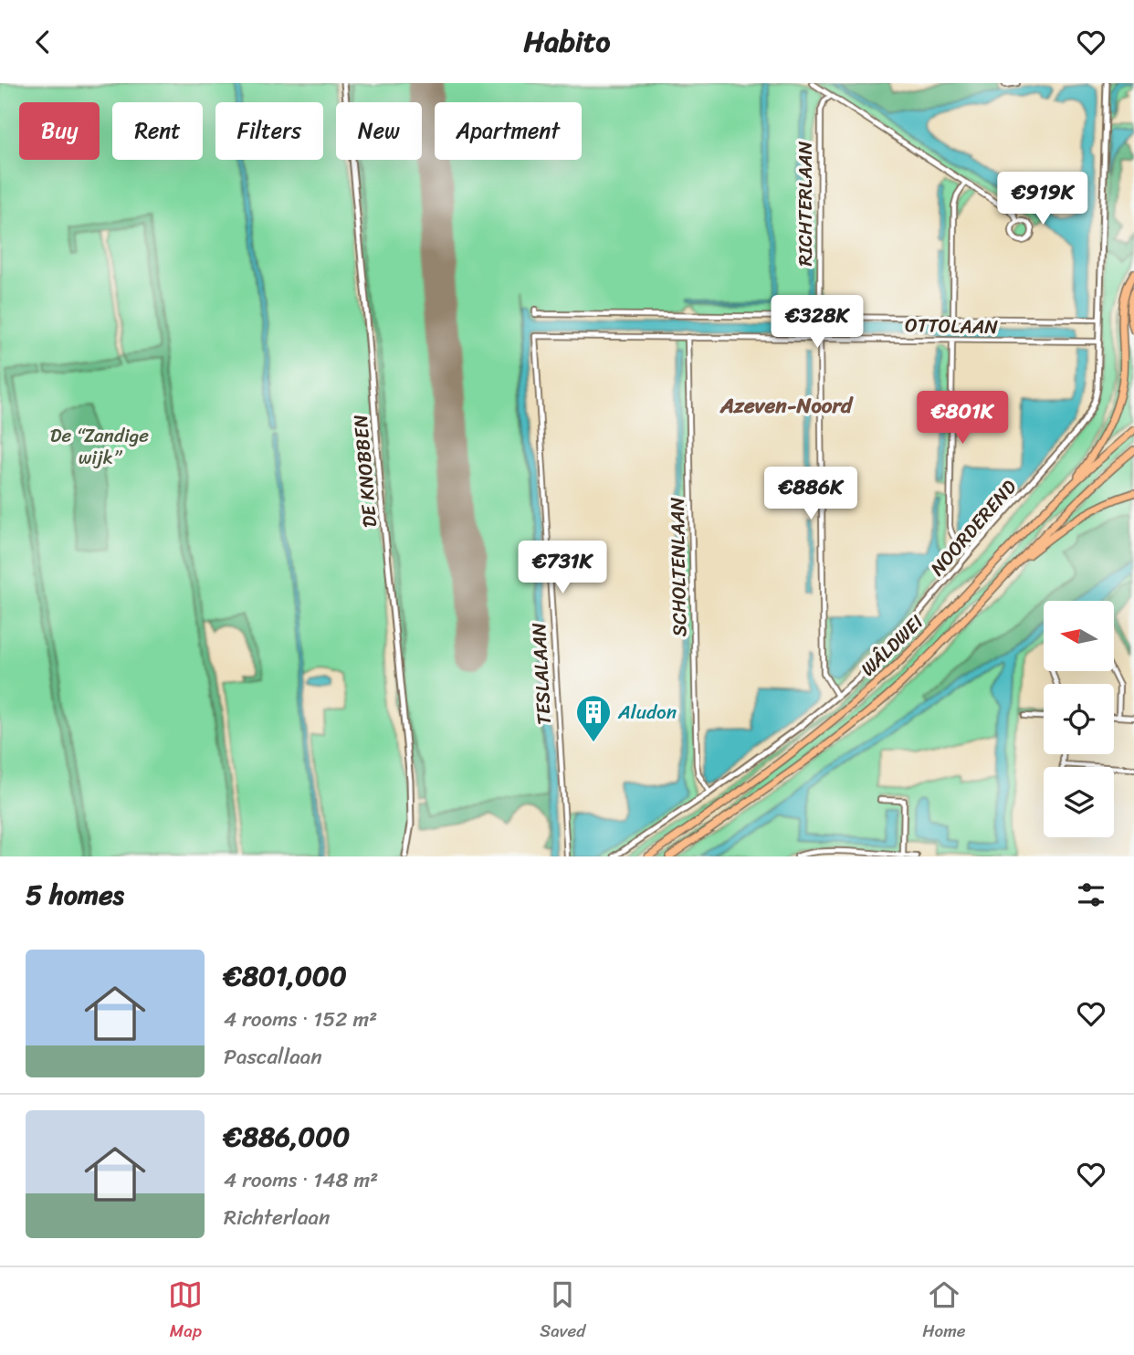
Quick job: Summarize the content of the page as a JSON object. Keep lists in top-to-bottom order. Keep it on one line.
{"streets":{"highway":["WÂLDWEI"],"street":["RICHTERLAAN","OTTOLAAN","DE KNOBBEN","NOORDEREND","SCHOLTENLAAN","TESLALAAN"]},"crossings":[["RICHTERLAAN","OTTOLAAN"],["RICHTERLAAN","NOORDEREND"],["OTTOLAAN","NOORDEREND"],["OTTOLAAN","SCHOLTENLAAN"],["OTTOLAAN","TESLALAAN"],["NOORDEREND","SCHOLTENLAAN"]],"districts":["Azeven-Noord"],"parks":["De “Zandige wijk”"],"places":{"building":["Aludon"]},"north":"left","page":{"header":"Habito","chip":["Buy","Rent","Filters","New","Apartment"],"price":["€919K","€328K","€801K","€886K","€731K"],"heading":"5 homes","list":[{"name":"€801,000","note":"4 rooms · 152 m² · Pascallaan"},{"name":"€886,000","note":"4 rooms · 148 m² · Richterlaan"}],"tabs":["Map","Saved","Home"]}}
